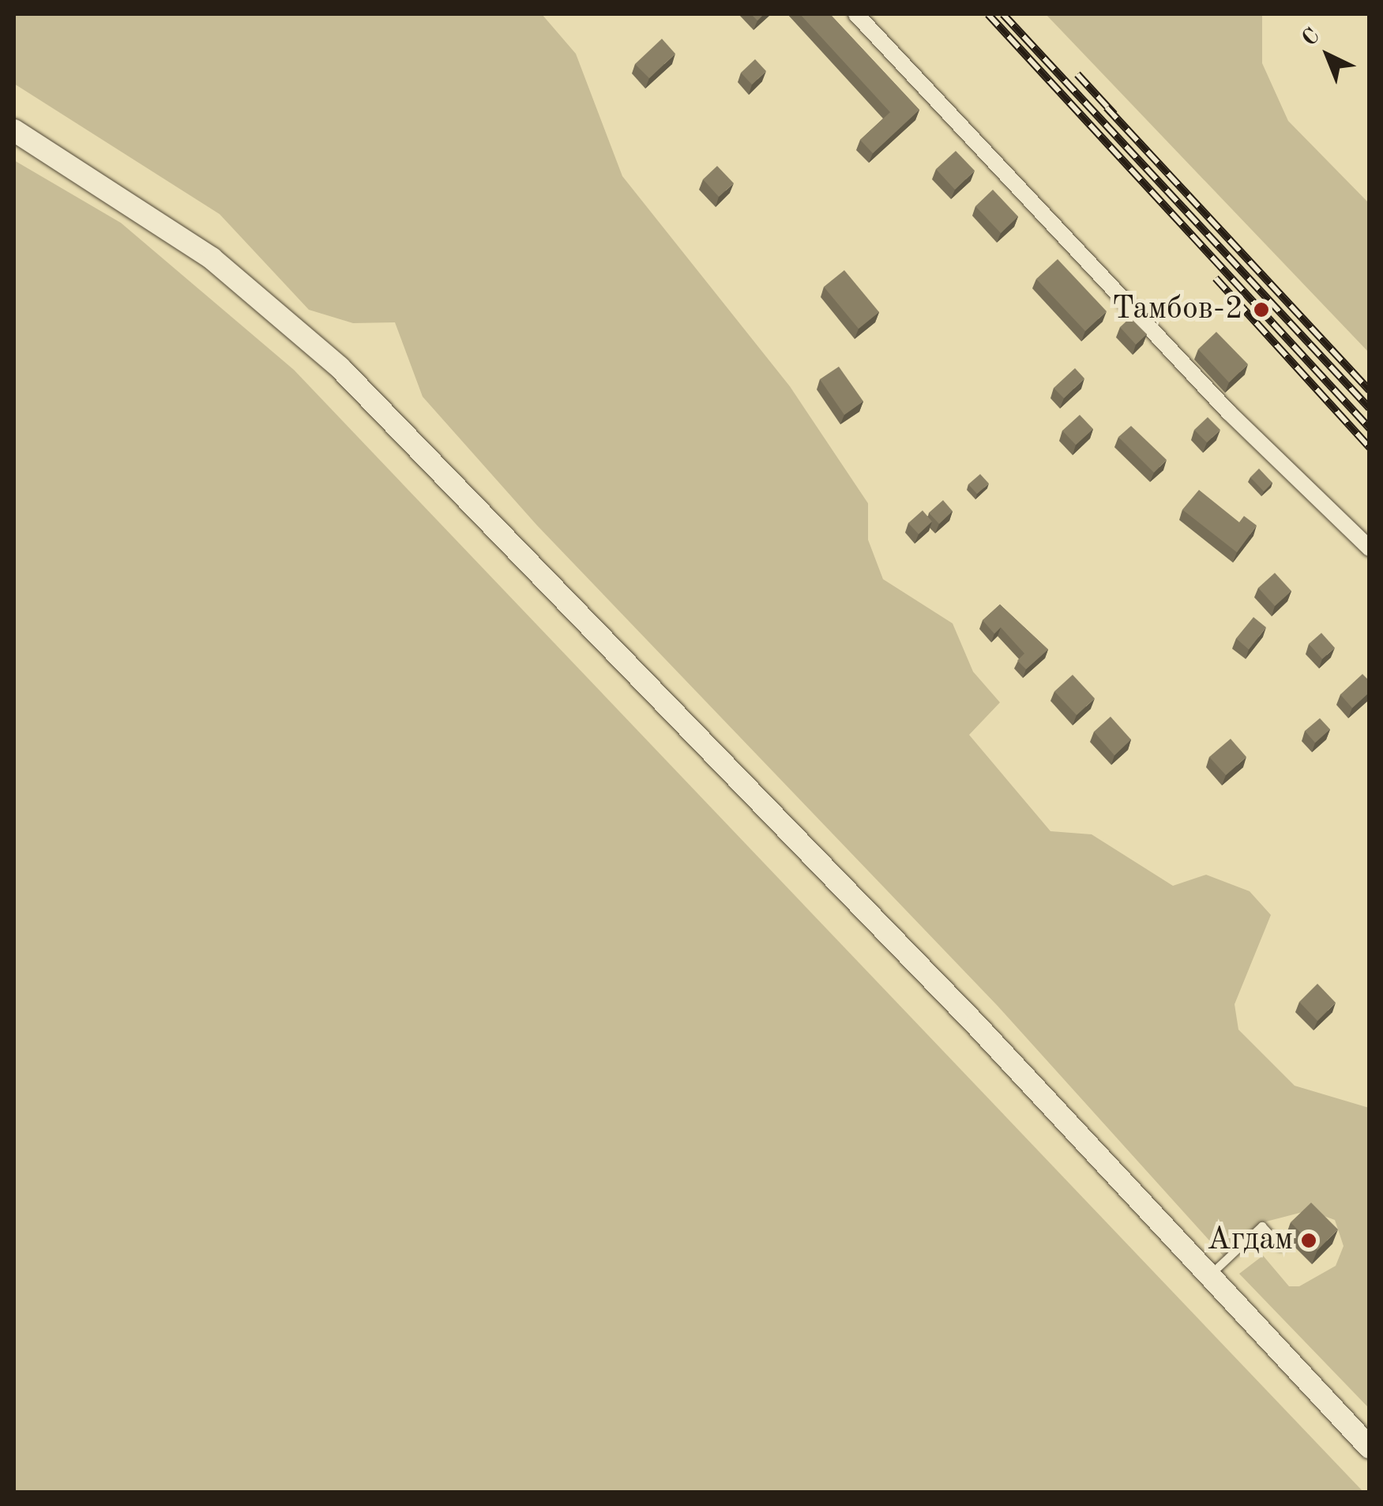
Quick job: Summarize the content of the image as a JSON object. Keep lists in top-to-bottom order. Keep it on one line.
{"places":["Тамбов-2","Агдам"],"north":"top left"}
